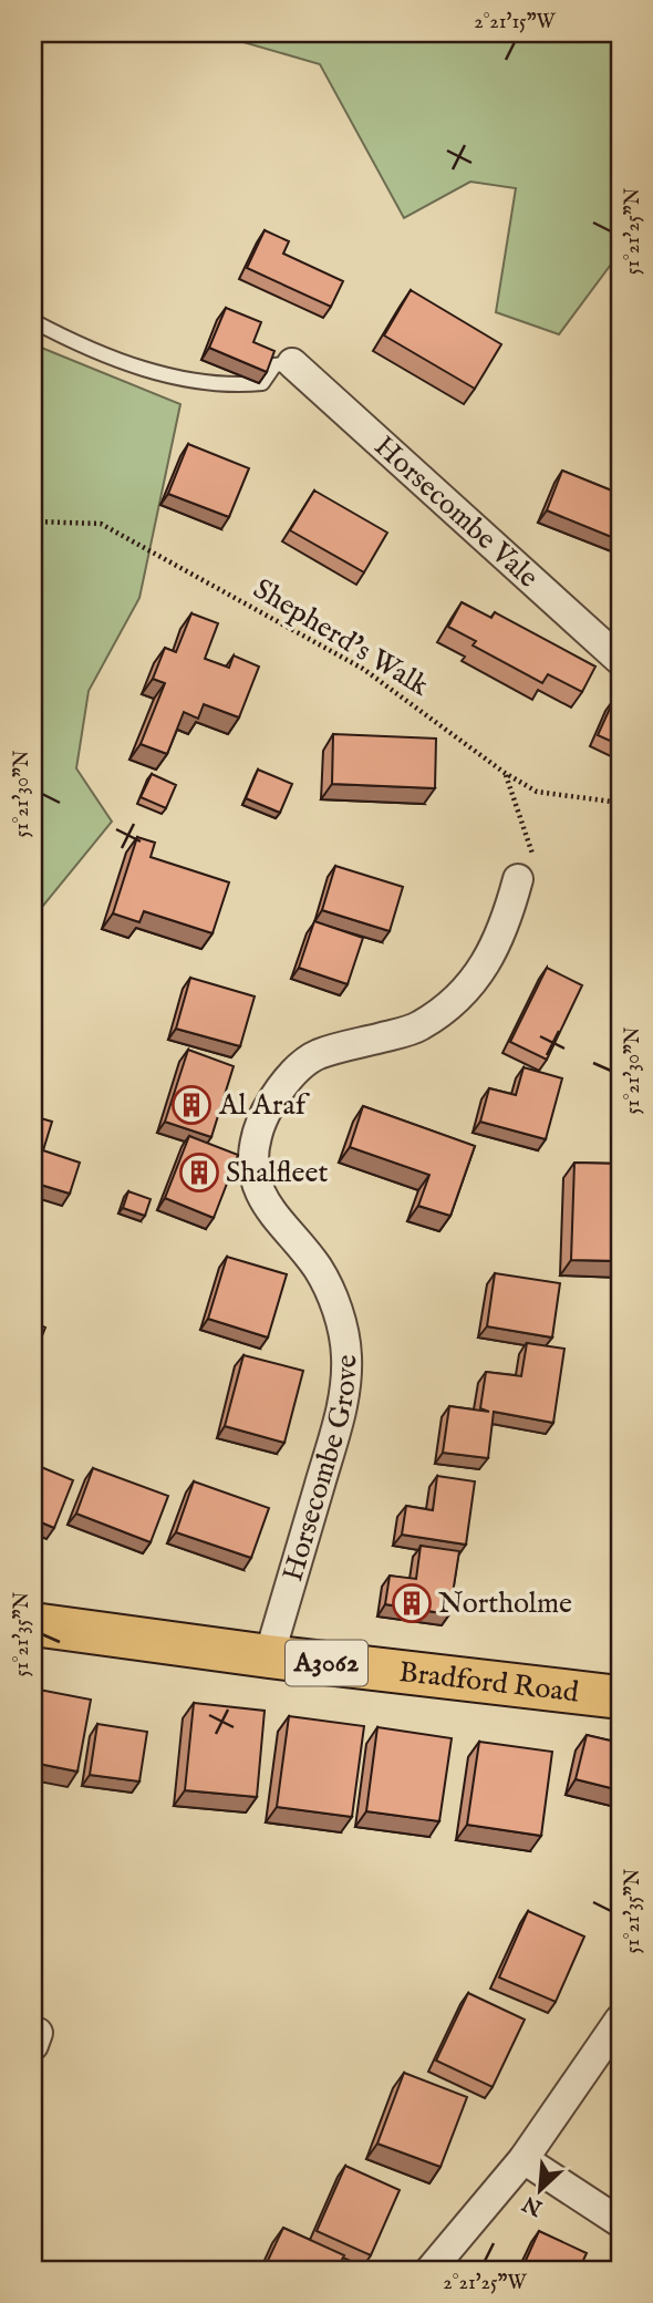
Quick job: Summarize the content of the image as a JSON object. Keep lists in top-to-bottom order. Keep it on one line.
{"streets":{"main road":["A3062","Bradford Road"],"street":["Horsecombe Vale","Horsecombe Grove"],"path":["Shepherd's Walk"]},"crossings":[["Horsecombe Grove","Bradford Road"]],"places":{"building":["Al Araf","Shalfleet","Northolme"]},"north":"bottom left","coordinates":["2°21'15\"W","51°21'25\"N","51°21'30\"N","51°21'35\"N","2°21'25\"W"]}
